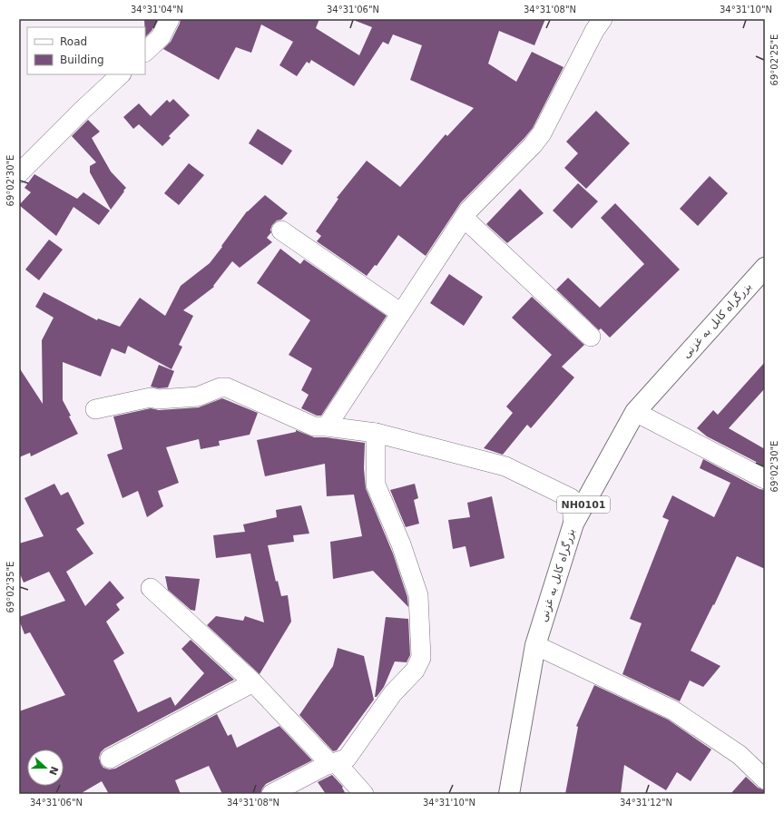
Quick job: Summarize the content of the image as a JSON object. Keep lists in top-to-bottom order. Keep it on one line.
{"streets":{"highway":["بزرگراه کابل به غزنی","NH0101"]},"legend":["Road","Building"],"north":"right","coordinates":["34°31'04\"N","34°31'06\"N","34°31'08\"N","34°31'10\"N","69°02'25\"E","69°02'30\"E","69°02'35\"E","34°31'12\"N"]}
